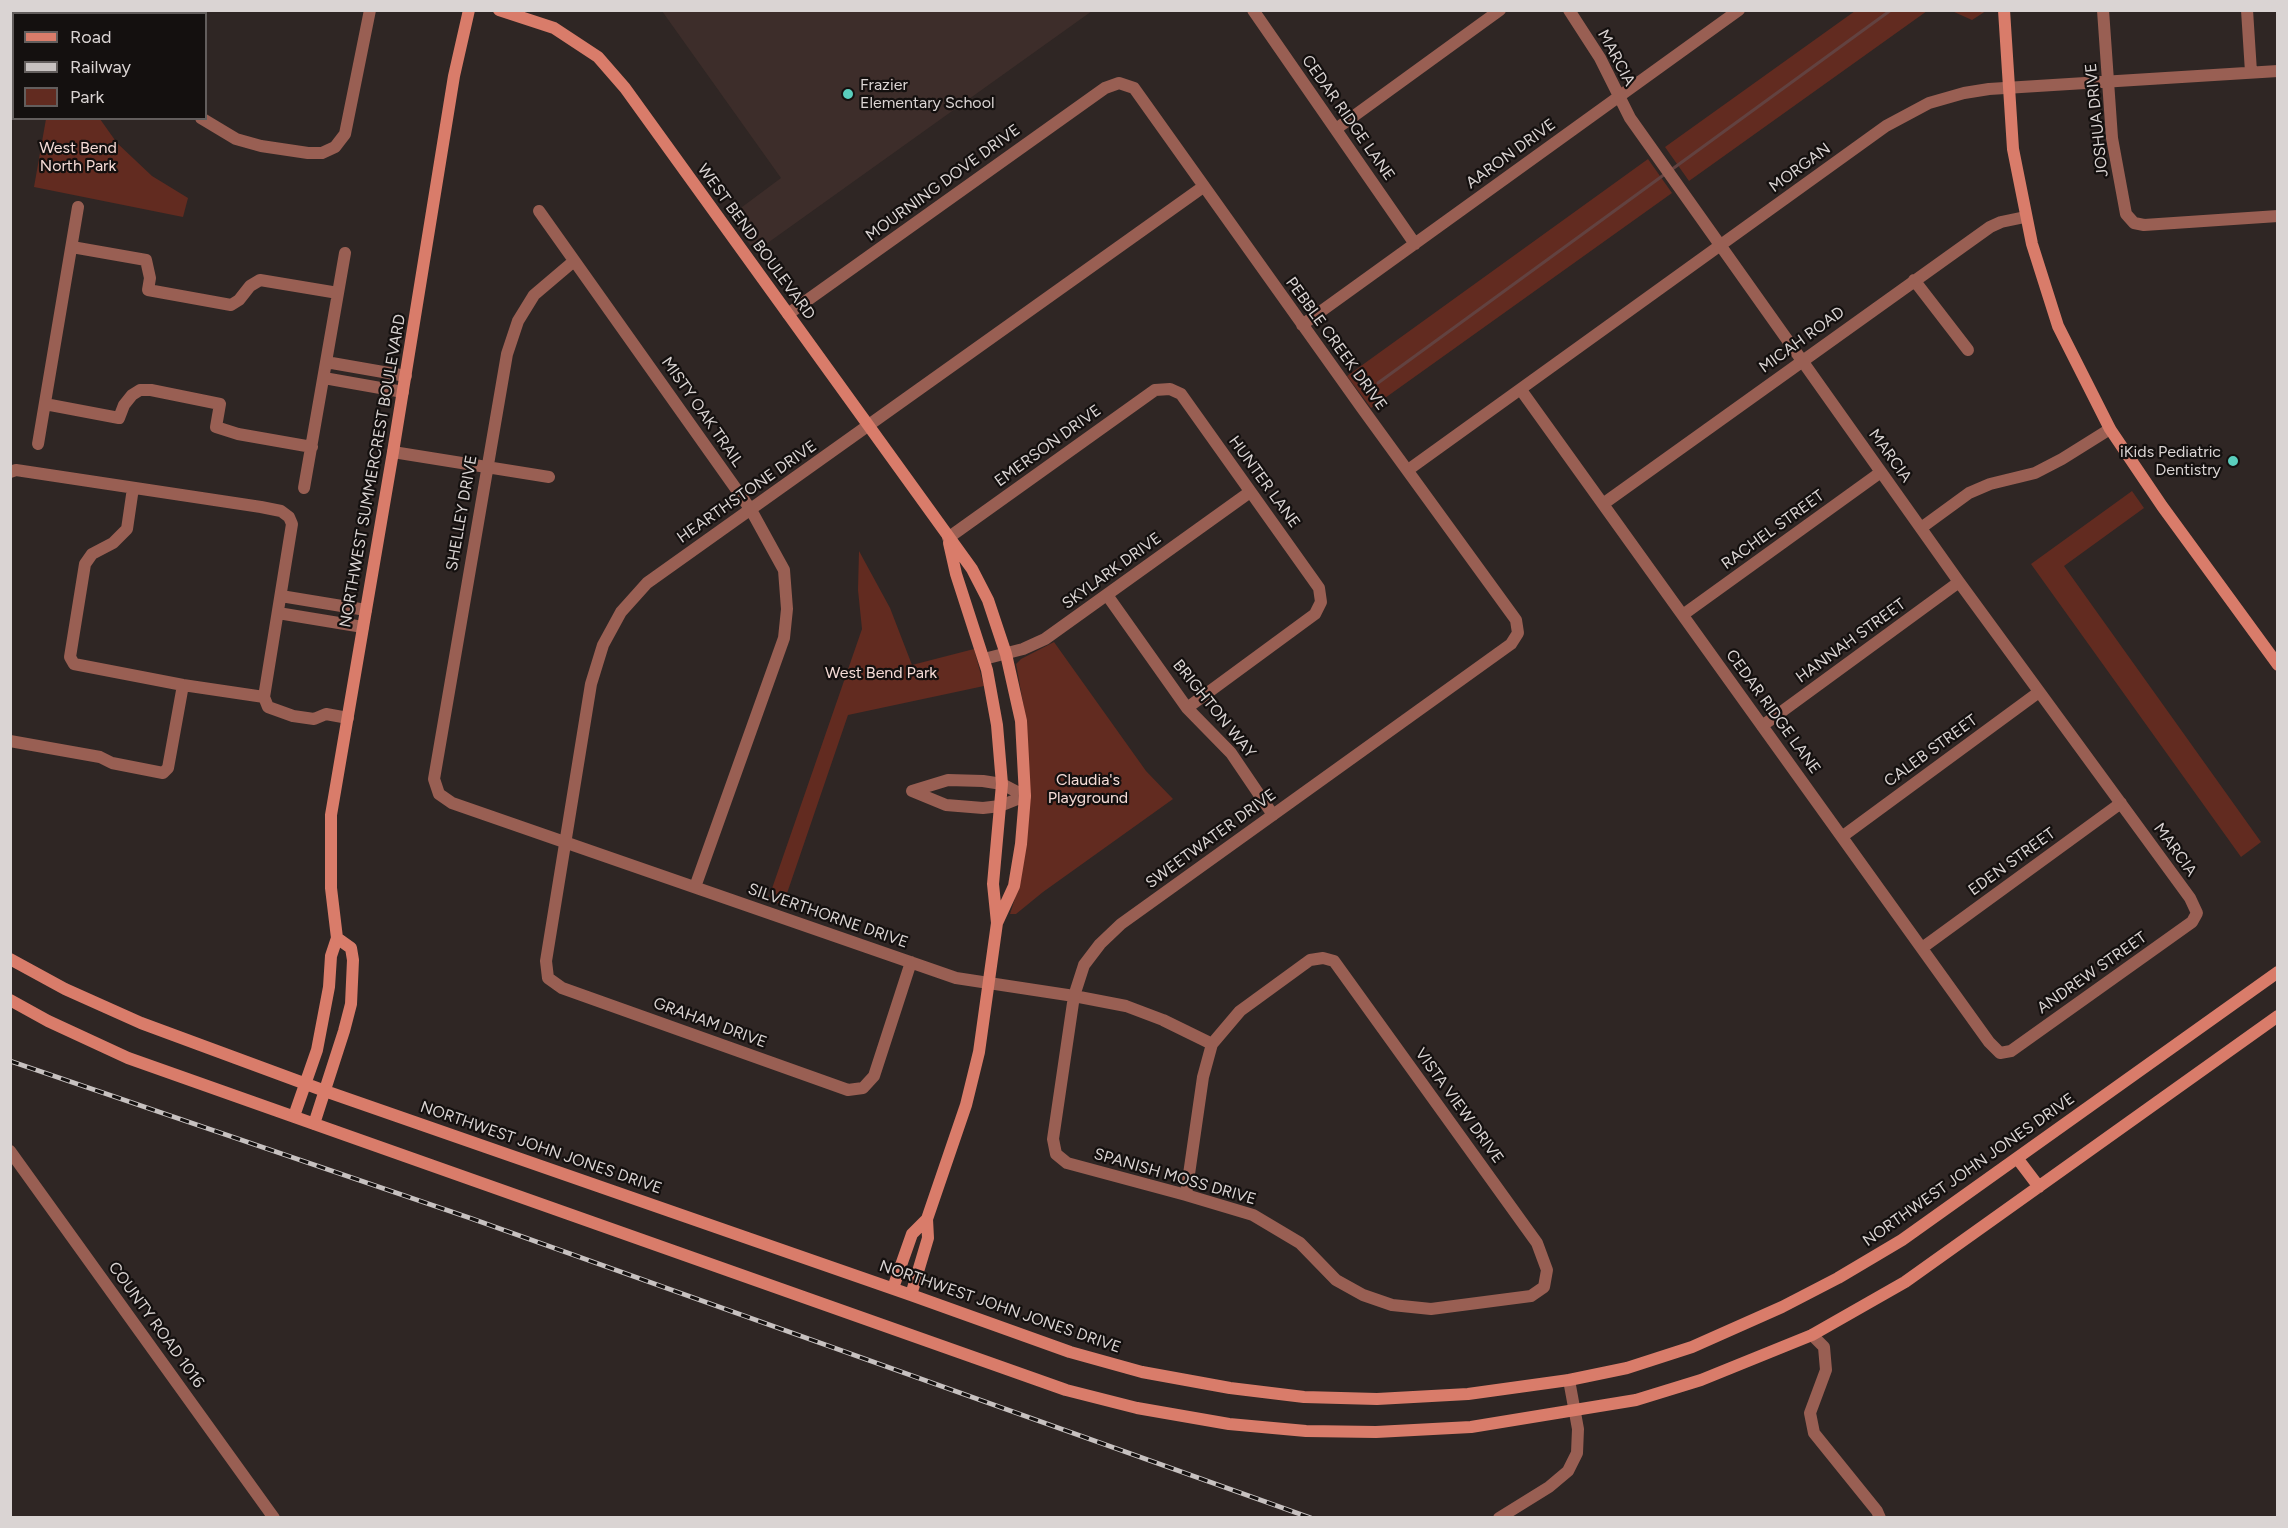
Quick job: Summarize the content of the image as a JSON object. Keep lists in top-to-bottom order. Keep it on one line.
{"streets":{"main road":["WEST BEND BOULEVARD","NORTHWEST SUMMERCREST BOULEVARD","NORTHWEST JOHN JONES DRIVE"],"street":["MARCIA","CEDAR RIDGE LANE","JOSHUA DRIVE","AARON DRIVE","MORGAN","MOURNING DOVE DRIVE","MICAH ROAD","PEBBLE CREEK DRIVE","MISTY OAK TRAIL","EMERSON DRIVE","HUNTER LANE","HEARTHSTONE DRIVE","SHELLEY DRIVE","RACHEL STREET","SKYLARK DRIVE","HANNAH STREET","BRIGHTON WAY","CALEB STREET","SWEETWATER DRIVE","EDEN STREET","SILVERTHORNE DRIVE","ANDREW STREET","GRAHAM DRIVE","VISTA VIEW DRIVE","SPANISH MOSS DRIVE","COUNTY ROAD 1016"]},"crossings":[["MARCIA","AARON DRIVE"],["MARCIA","MORGAN"],["MARCIA","MICAH ROAD"],["MARCIA","RACHEL STREET"],["MARCIA","HANNAH STREET"],["MARCIA","CALEB STREET"],["MARCIA","EDEN STREET"],["MARCIA","ANDREW STREET"],["CEDAR RIDGE LANE","AARON DRIVE"],["CEDAR RIDGE LANE","MORGAN"],["CEDAR RIDGE LANE","MICAH ROAD"],["CEDAR RIDGE LANE","RACHEL STREET"],["CEDAR RIDGE LANE","HANNAH STREET"],["CEDAR RIDGE LANE","CALEB STREET"],["CEDAR RIDGE LANE","EDEN STREET"],["CEDAR RIDGE LANE","ANDREW STREET"],["JOSHUA DRIVE","MORGAN"],["AARON DRIVE","PEBBLE CREEK DRIVE"],["MORGAN","PEBBLE CREEK DRIVE"],["MOURNING DOVE DRIVE","WEST BEND BOULEVARD"],["MOURNING DOVE DRIVE","PEBBLE CREEK DRIVE"],["WEST BEND BOULEVARD","EMERSON DRIVE"],["WEST BEND BOULEVARD","HEARTHSTONE DRIVE"],["WEST BEND BOULEVARD","SKYLARK DRIVE"],["WEST BEND BOULEVARD","SILVERTHORNE DRIVE"],["WEST BEND BOULEVARD","NORTHWEST JOHN JONES DRIVE"],["PEBBLE CREEK DRIVE","HEARTHSTONE DRIVE"],["PEBBLE CREEK DRIVE","SWEETWATER DRIVE"],["MISTY OAK TRAIL","HEARTHSTONE DRIVE"],["MISTY OAK TRAIL","SHELLEY DRIVE"],["MISTY OAK TRAIL","SILVERTHORNE DRIVE"],["EMERSON DRIVE","HUNTER LANE"],["NORTHWEST SUMMERCREST BOULEVARD","NORTHWEST JOHN JONES DRIVE"],["HUNTER LANE","SKYLARK DRIVE"],["HUNTER LANE","BRIGHTON WAY"],["HEARTHSTONE DRIVE","SILVERTHORNE DRIVE"],["HEARTHSTONE DRIVE","GRAHAM DRIVE"],["SHELLEY DRIVE","SILVERTHORNE DRIVE"],["SKYLARK DRIVE","BRIGHTON WAY"],["BRIGHTON WAY","SWEETWATER DRIVE"],["SWEETWATER DRIVE","SILVERTHORNE DRIVE"],["SWEETWATER DRIVE","SPANISH MOSS DRIVE"],["SILVERTHORNE DRIVE","GRAHAM DRIVE"],["SILVERTHORNE DRIVE","VISTA VIEW DRIVE"],["VISTA VIEW DRIVE","SPANISH MOSS DRIVE"]],"parks":["West Bend North Park","West Bend Park","Claudia's Playground"],"places":["Frazier Elementary School","iKids Pediatric Dentistry"],"legend":["Road","Railway","Park"]}
